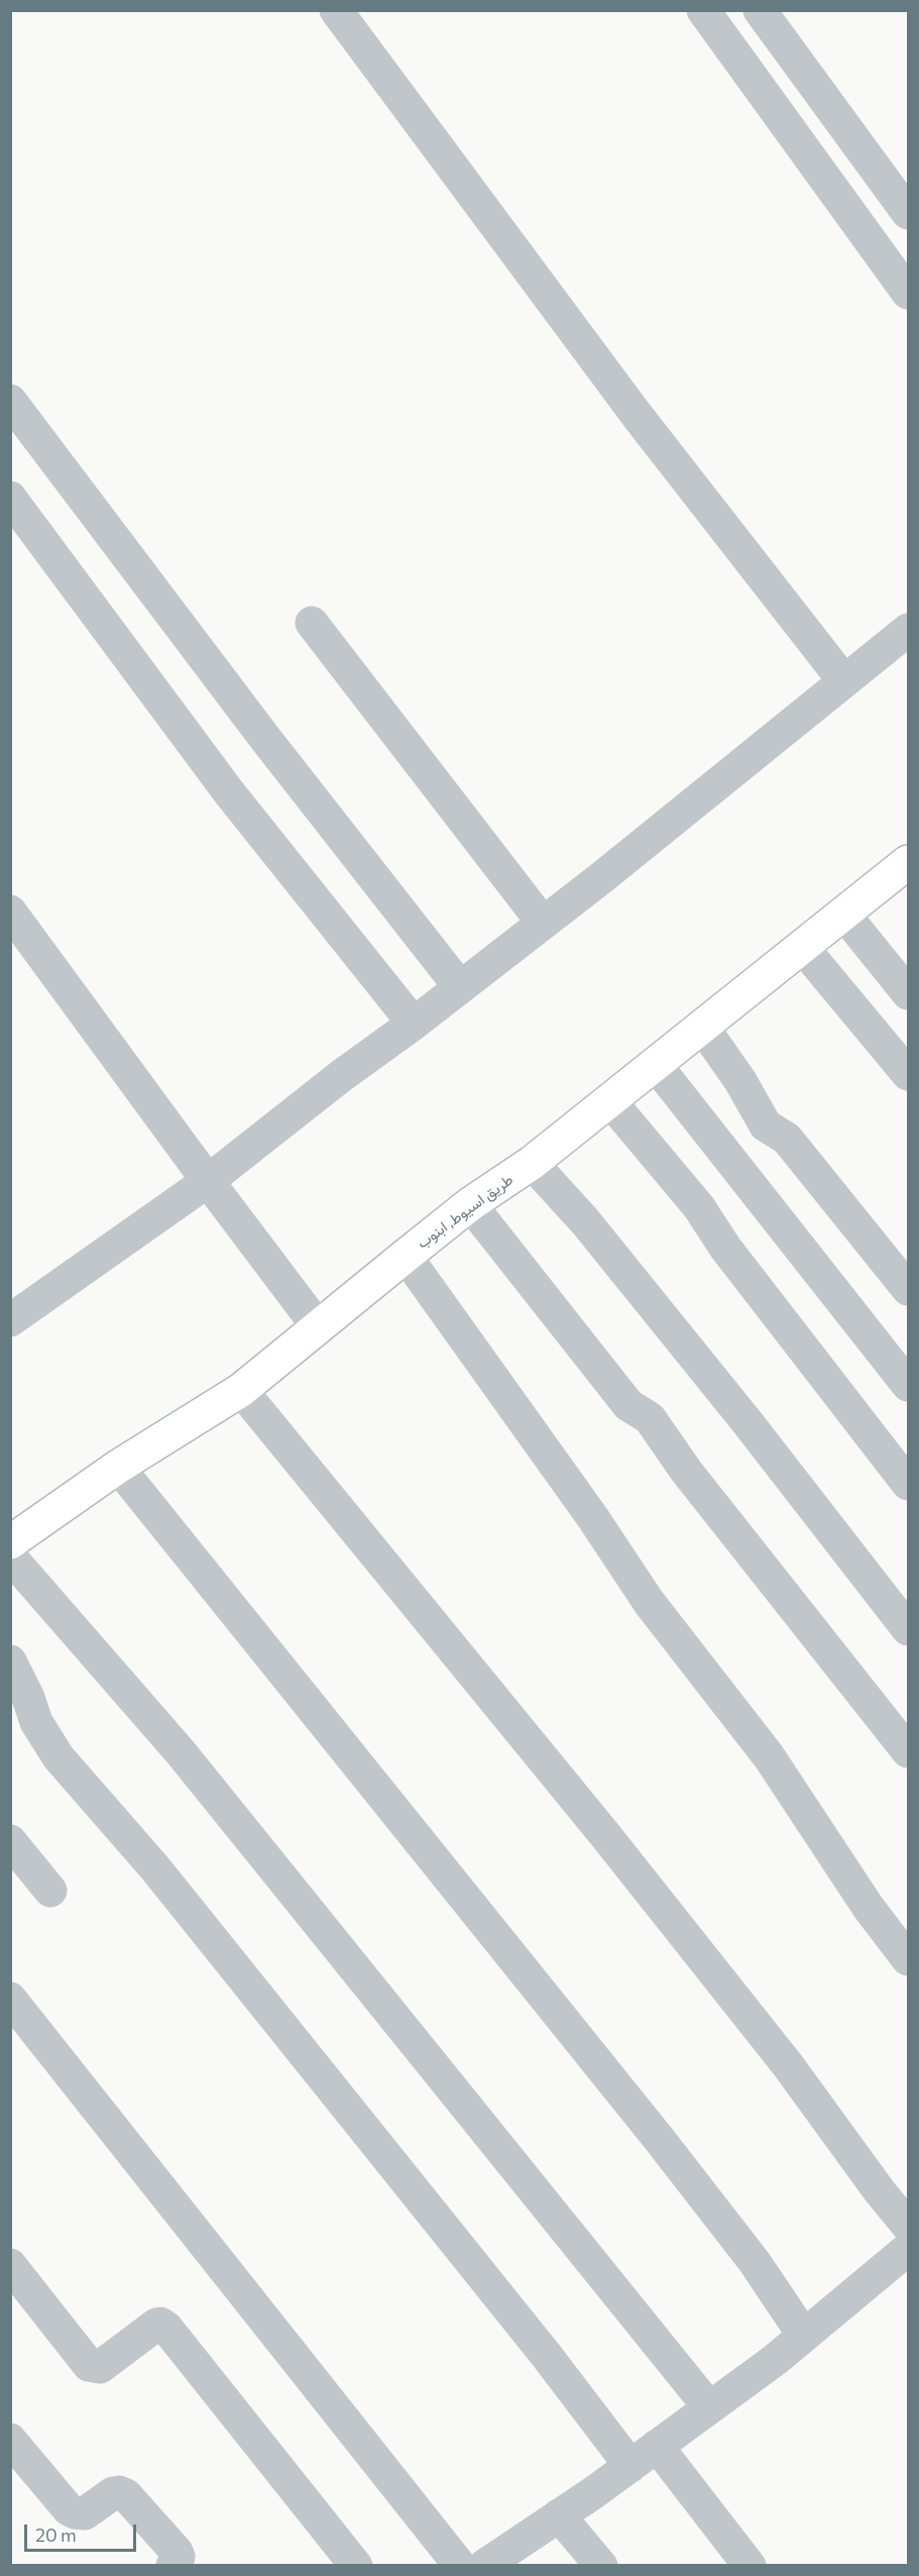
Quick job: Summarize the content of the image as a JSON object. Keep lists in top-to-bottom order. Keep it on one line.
{"streets":{"main road":["طريق اسيوط, ابنوب"]},"scale_bar":"20 m"}
